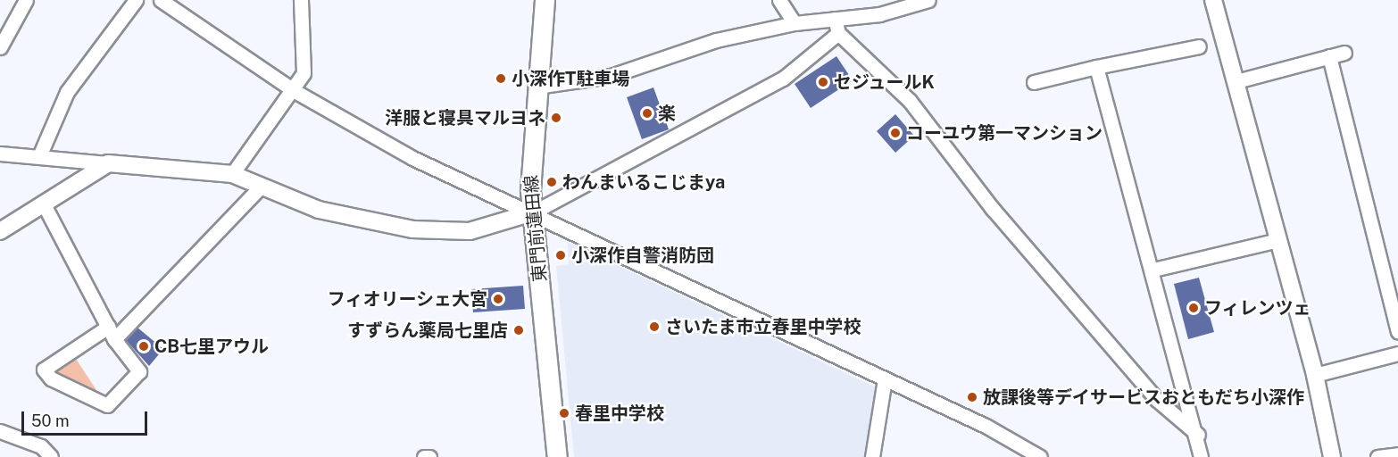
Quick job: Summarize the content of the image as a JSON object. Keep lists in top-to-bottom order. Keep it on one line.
{"streets":{"main road":["東門前蓮田線"]},"places":["小深作T駐車場","セジュールK","楽","洋服と寝具マルヨネ","コーユウ第一マンション","わんまいるこじまya","小深作自警消防団","フィオリーシェ大宮","フィレンツェ","さいたま市立春里中学校","すずらん薬局七里店","CB七里アウル","放課後等デイサービスおともだち小深作","春里中学校"],"scale_bar":"50 m"}
